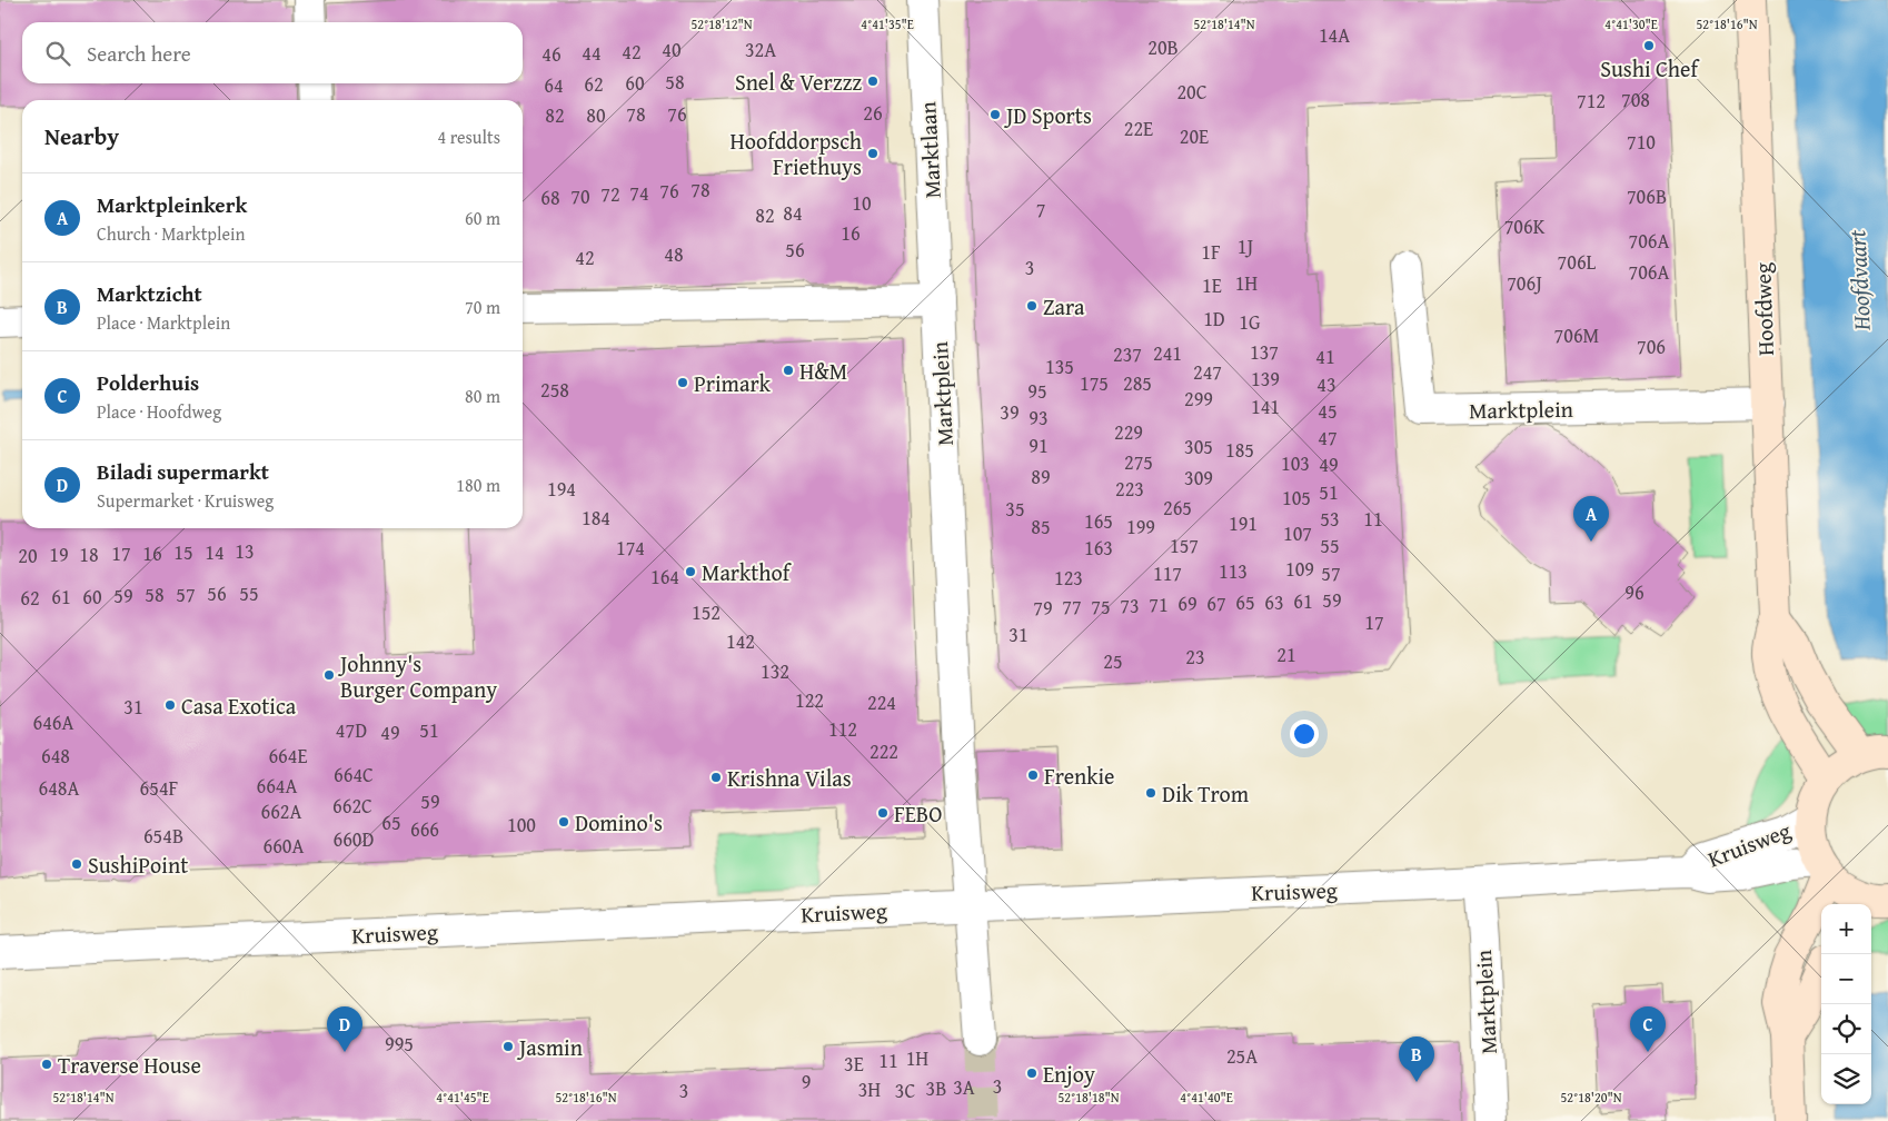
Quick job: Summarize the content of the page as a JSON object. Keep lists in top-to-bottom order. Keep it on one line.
{"streets":{"street":["Marktlaan","Hoofdweg","Marktplein","Kruisweg"]},"crossings":[["Marktlaan","Marktplein"],["Hoofdweg","Marktplein"],["Marktplein","Kruisweg"]],"water":["Hoofdvaart"],"places":["Sushi Chef","Snel & Verzzz","JD Sports","Hoofddorpsch Friethuys","Zara","H&M","Primark","Markthof","Johnny's Burger Company","Casa Exotica","Frenkie","Krishna Vilas","Dik Trom","FEBO","Domino's","SushiPoint","Jasmin","Traverse House","Enjoy"],"house_numbers":["14A","20B","40","32A","42","44","46","58","60","62","64","20C","708","712","26","78","76","82","80","22E","20E","710","78","76","74","72","70","706B","68","10","7","84","82","706K","16","706A","1J","56","1F","48","42","706L","3","706A","1H","706J","1E","1D","1G","706M","706","137","241","237","41","135","247","139","175","285","43","258","95","299","141","45","39","93","229","47","91","305","185","275","103","49","89","309","194","223","51","105","265","35","184","53","11","165","191","85","199","107","157","55","174","163","13","15","14","17","16","19","18","20","109","113","117","57","164","123","96","56","55","58","57","59","61","60","62","59","61","65","63","69","67","71","73","77","75","79","152","17","31","142","21","23","25","132","122","224","31","646A","112","47D","51","49","222","648","664E","664C","664A","648A","654F","59","662C","662A","65","100","666","654B","660D","660A","995","25A","1H","11","3E","9","3","3A","3B","3H","3","3C"],"page":{"search":"Search here","heading":["Nearby","4 results"],"list":[{"mark":"A","name":"Marktpleinkerk","note":"Church · Marktplein","value":"60 m"},{"mark":"B","name":"Marktzicht","note":"Place · Marktplein","value":"70 m"},{"mark":"C","name":"Polderhuis","note":"Place · Hoofdweg","value":"80 m"},{"mark":"D","name":"Biladi supermarkt","note":"Supermarket · Kruisweg","value":"180 m"}],"pins":["A","C","D","B"],"map_buttons":["+","−"]},"coordinates":["52°18'12\"N","52°18'14\"N","52°18'16\"N","4°41'35\"E","4°41'30\"E","4°41'45\"E","4°41'40\"E","52°18'18\"N","52°18'20\"N"]}
